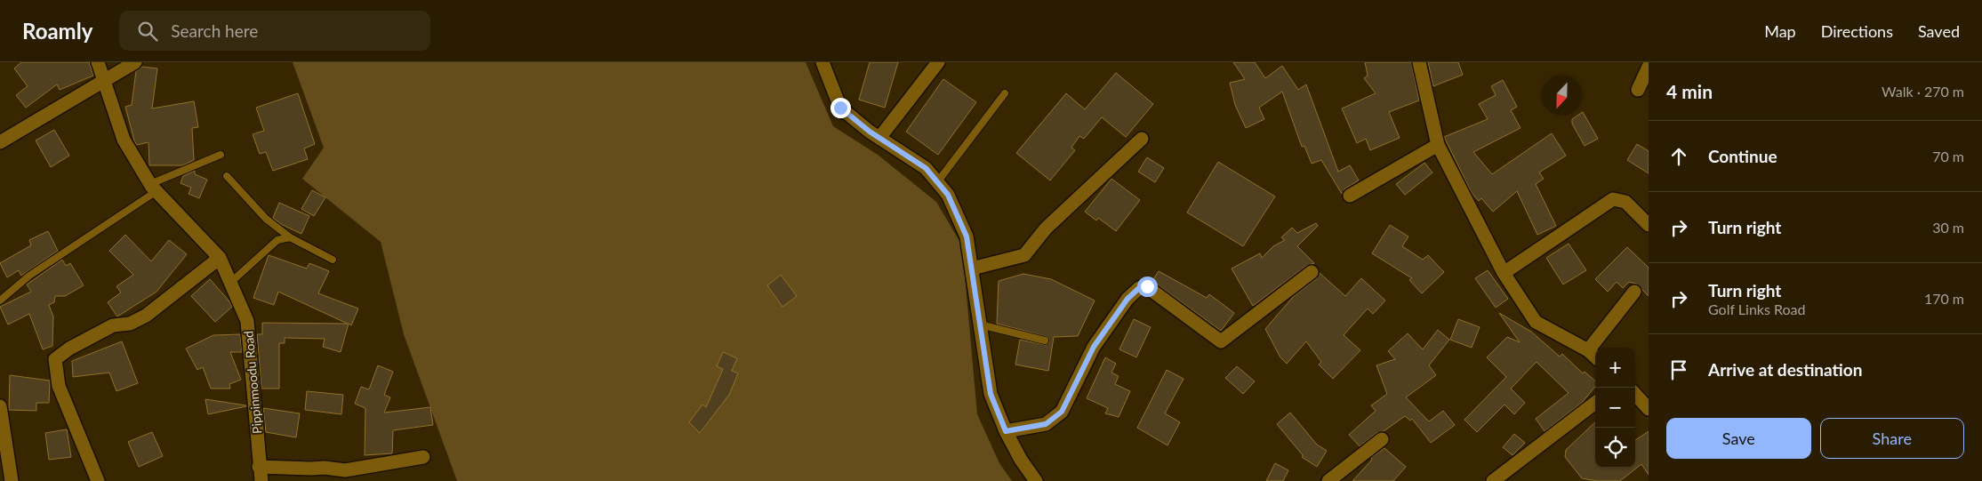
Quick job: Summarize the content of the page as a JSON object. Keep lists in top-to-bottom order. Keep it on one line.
{"streets":{"street":["Pippinmoodu Road"]},"north":"bottom","page":{"header":"Roamly","search":"Search here","nav":["Map","Directions","Saved"],"heading":["4 min","Walk · 270 m"],"list":[["Continue","70 m"],["Turn right","30 m"],["Turn right","Golf Links Road","170 m"],"Arrive at destination"],"map_buttons":["+","−"],"buttons":["Save","Share"]}}
